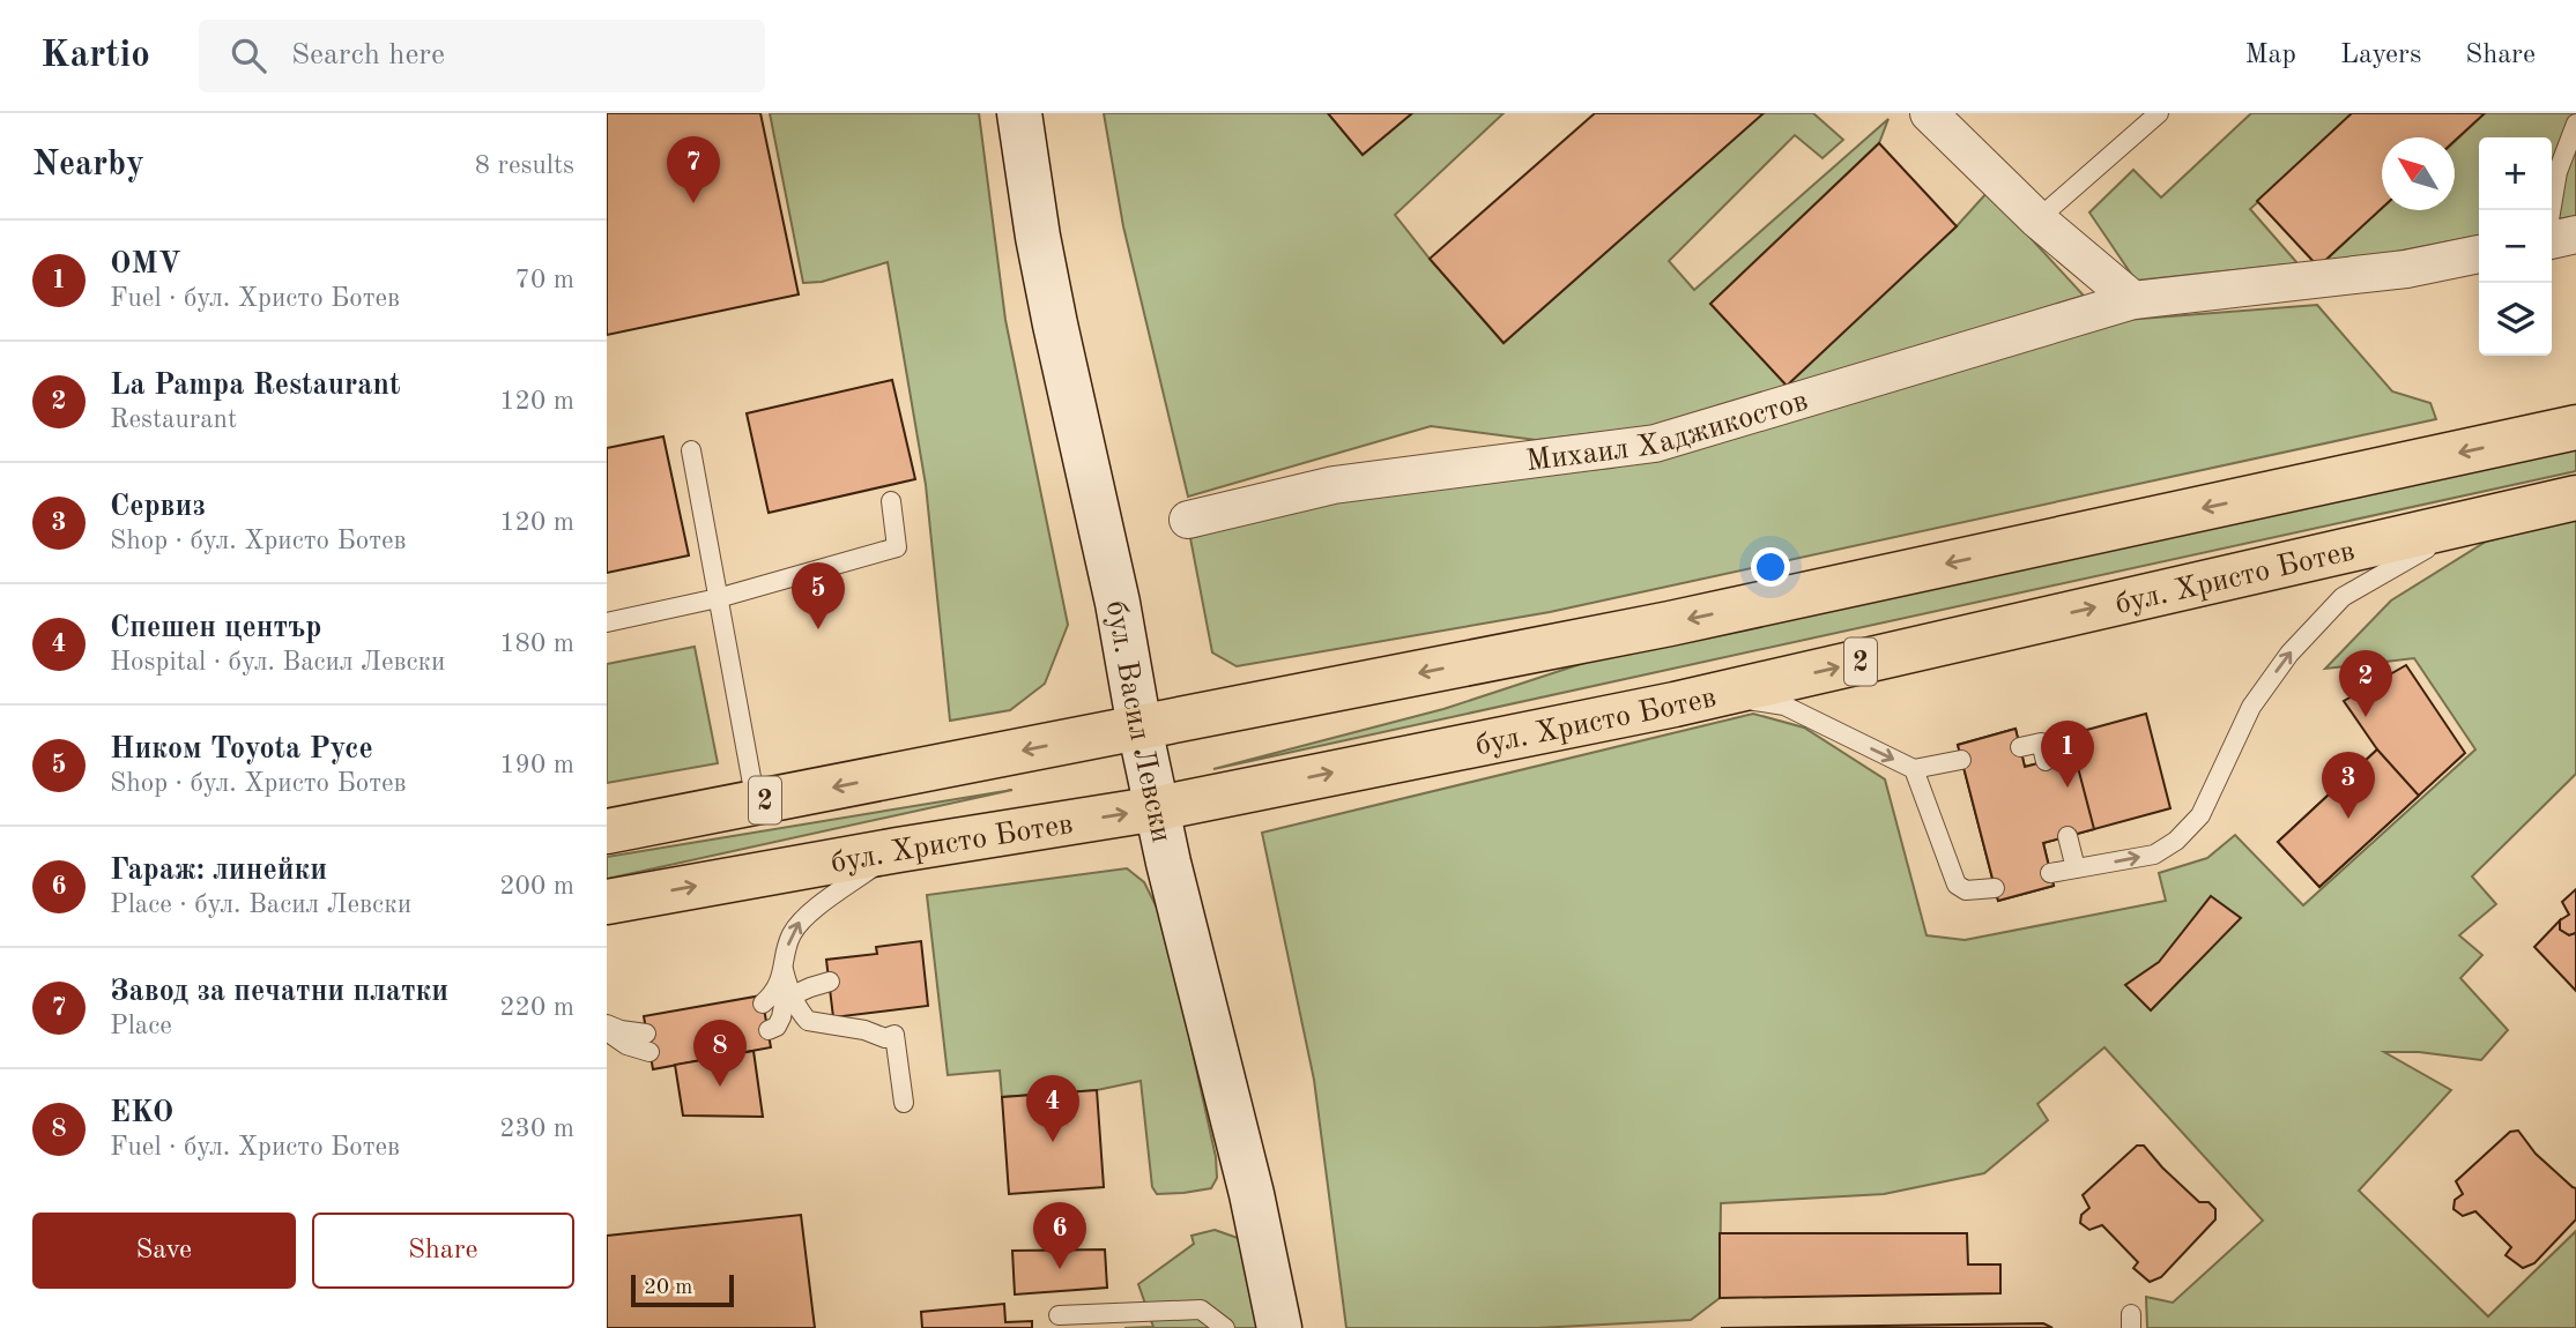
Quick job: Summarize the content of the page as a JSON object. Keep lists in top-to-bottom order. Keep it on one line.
{"streets":{"highway":["бул. Христо Ботев","2"],"main road":["бул. Васил Левски"],"street":["Михаил Хаджикостов"]},"crossings":[["бул. Христо Ботев","бул. Васил Левски"],["2","бул. Васил Левски"]],"scale_bar":"20 m","north":"top left","page":{"header":"Kartio","search":"Search here","nav":["Map","Layers","Share"],"heading":["Nearby","8 results"],"pins":["7","5","2","1","3","8","4","6"],"map_buttons":["+","−"],"list":[{"mark":"1","name":"OMV","note":"Fuel · бул. Христо Ботев","value":"70 m"},{"mark":"2","name":"La Pampa Restaurant","note":"Restaurant","value":"120 m"},{"mark":"3","name":"Сервиз","note":"Shop · бул. Христо Ботев","value":"120 m"},{"mark":"4","name":"Спешен център","note":"Hospital · бул. Васил Левски","value":"180 m"},{"mark":"5","name":"Ником Toyota Русе","note":"Shop · бул. Христо Ботев","value":"190 m"},{"mark":"6","name":"Гараж: линейки","note":"Place · бул. Васил Левски","value":"200 m"},{"mark":"7","name":"Завод за печатни платки","note":"Place","value":"220 m"},{"mark":"8","name":"EKO","note":"Fuel · бул. Христо Ботев","value":"230 m"}],"buttons":["Save","Share"],"scale":"20 m"}}
